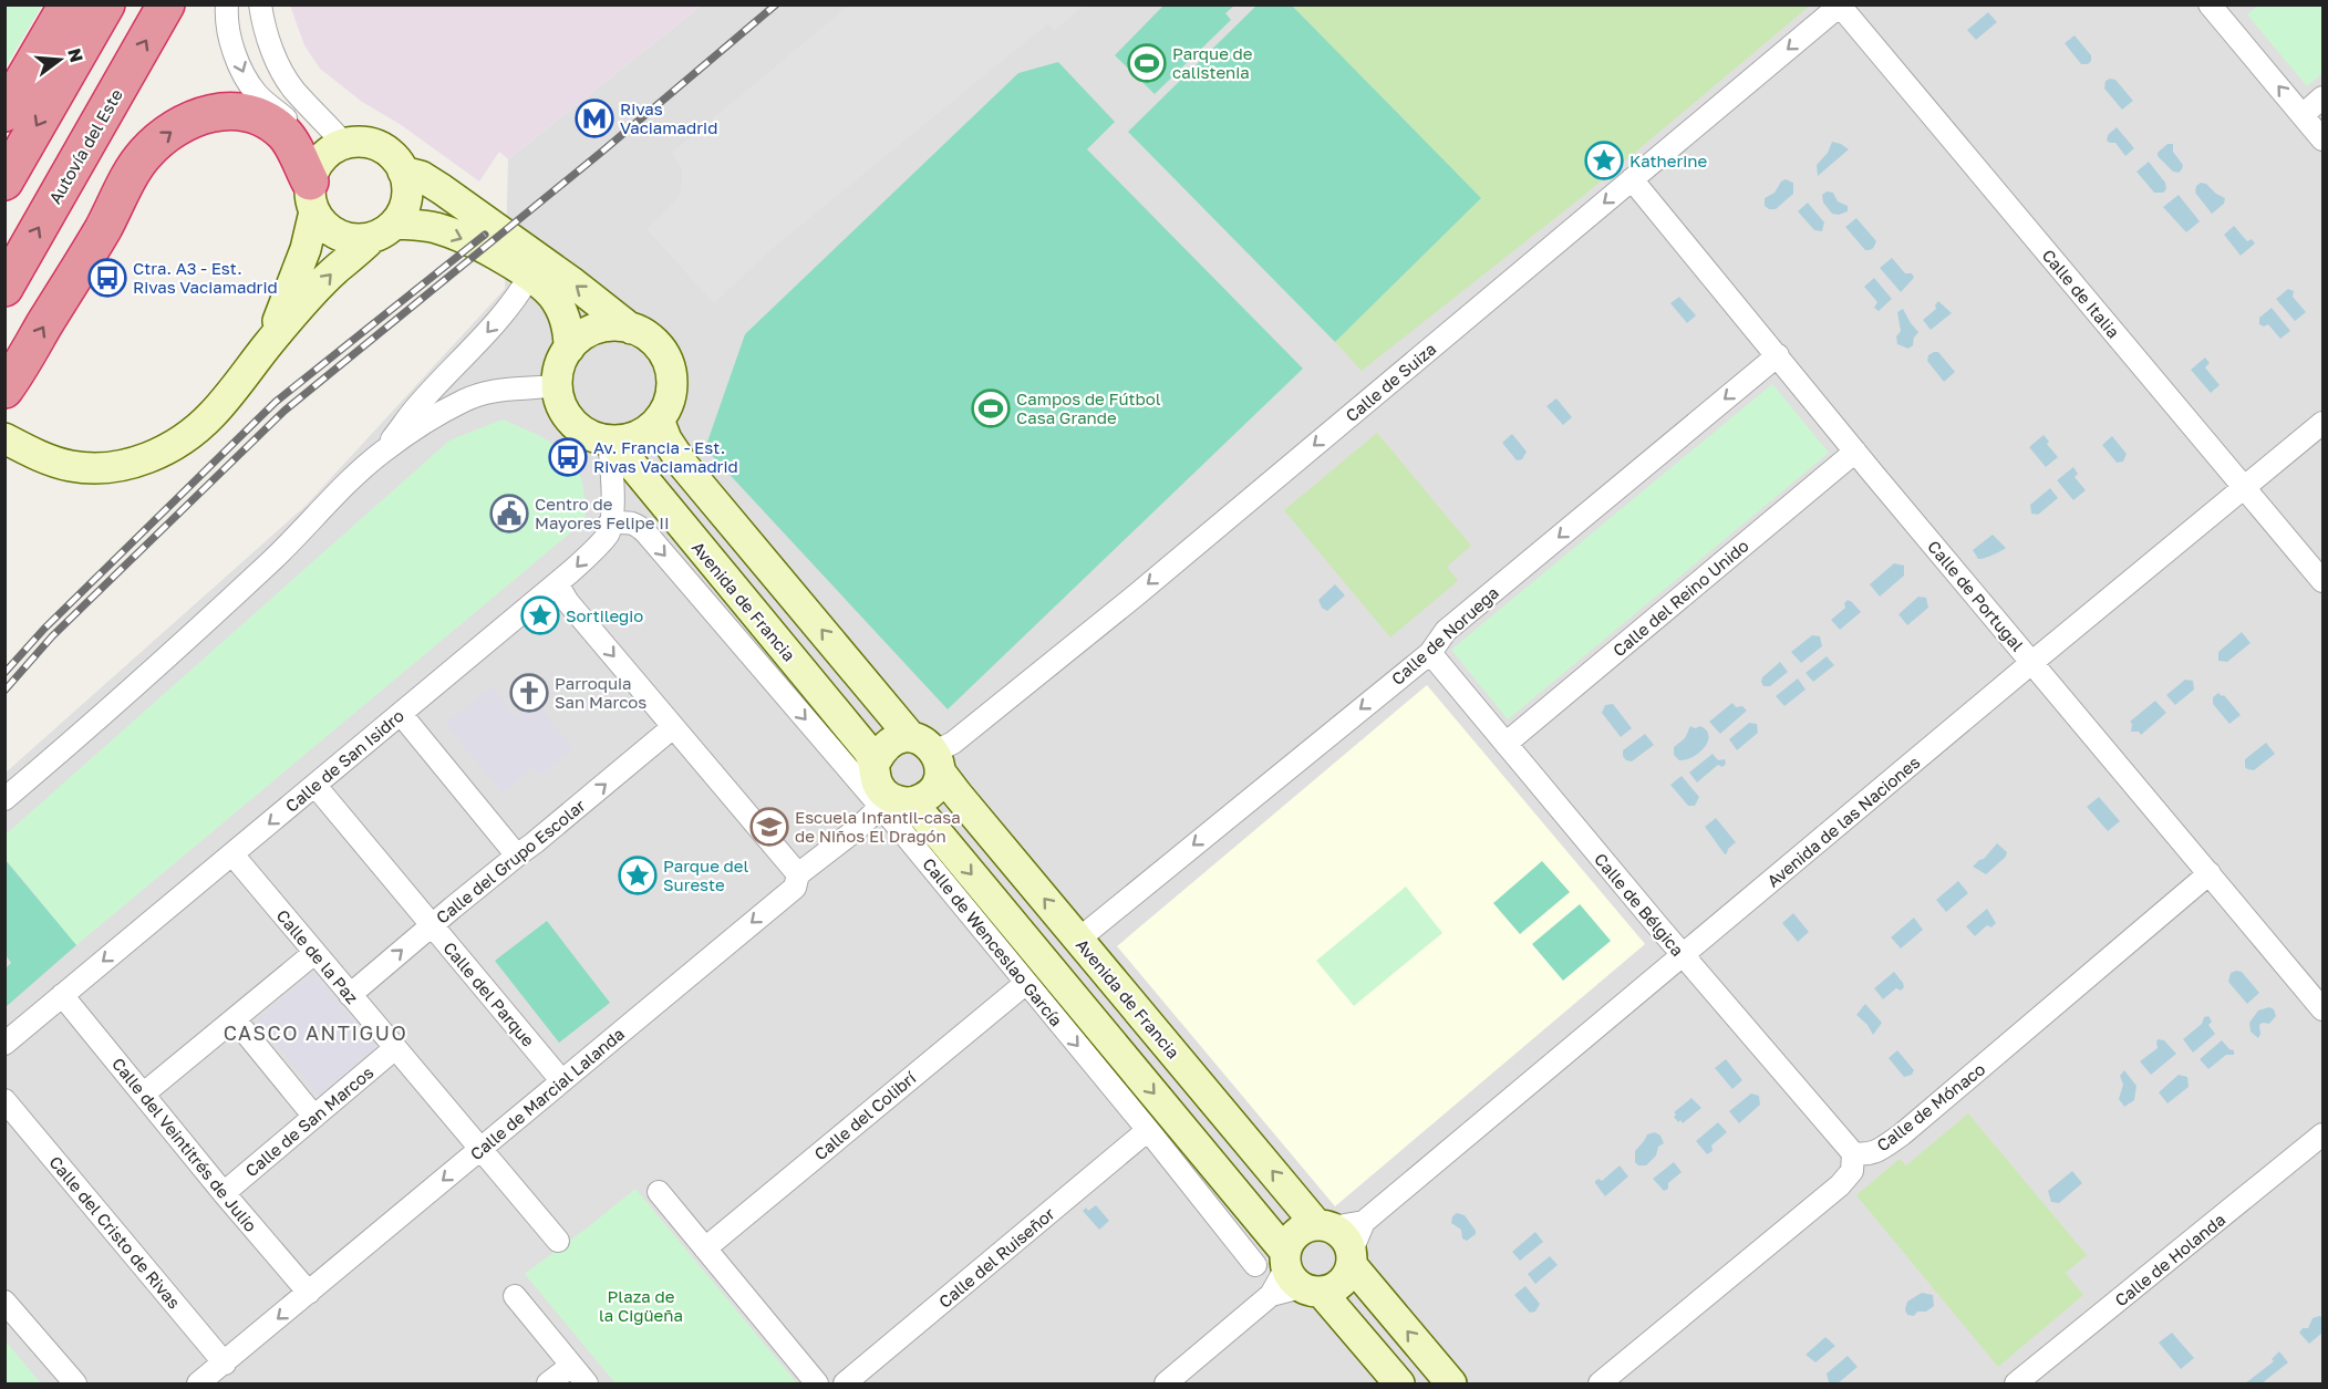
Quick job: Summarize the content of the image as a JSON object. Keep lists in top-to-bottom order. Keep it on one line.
{"streets":{"highway":["Autovía del Este"],"street":["Calle de Italia","Calle de Suiza","Calle de Portugal","Calle del Reino Unido","Avenida de Francia","Calle de Noruega","Calle de San Isidro","Avenida de las Naciones","Calle del Grupo Escolar","Calle de Bélgica","Calle de Wenceslao García","Calle de la Paz","Calle del Parque","Calle de Marcial Lalanda","Calle de Mónaco","Calle del Colibrí","Calle de San Marcos","Calle del Veintitrés de Julio","Calle del Cristo de Rivas","Calle del Ruiseñor","Calle de Holanda"]},"crossings":[["Calle de Italia","Calle de Suiza"],["Calle de Italia","Avenida de las Naciones"],["Calle de Suiza","Calle de Portugal"],["Calle de Suiza","Avenida de Francia"],["Calle de Suiza","Calle de Wenceslao García"],["Calle de Suiza","Calle de Marcial Lalanda"],["Calle de Portugal","Calle del Reino Unido"],["Calle de Portugal","Calle de Noruega"],["Calle de Portugal","Avenida de las Naciones"],["Calle de Portugal","Calle de Mónaco"],["Calle del Reino Unido","Calle de Bélgica"],["Avenida de Francia","Calle de Noruega"],["Avenida de Francia","Calle de San Isidro"],["Avenida de Francia","Avenida de las Naciones"],["Avenida de Francia","Calle de Wenceslao García"],["Avenida de Francia","Calle de Marcial Lalanda"],["Calle de Noruega","Calle de Bélgica"],["Calle de San Isidro","Calle de Wenceslao García"],["Calle de San Isidro","Calle de la Paz"],["Calle de San Isidro","Calle del Parque"],["Calle de San Isidro","Calle del Veintitrés de Julio"],["Avenida de las Naciones","Calle de Bélgica"],["Calle del Grupo Escolar","Calle de la Paz"],["Calle del Grupo Escolar","Calle del Parque"],["Calle de Bélgica","Calle de Mónaco"],["Calle de Wenceslao García","Calle de Marcial Lalanda"],["Calle de Wenceslao García","Calle del Colibrí"],["Calle de Wenceslao García","Calle del Ruiseñor"],["Calle de la Paz","Calle de Marcial Lalanda"],["Calle de la Paz","Calle de San Marcos"],["Calle del Parque","Calle de Marcial Lalanda"],["Calle de Marcial Lalanda","Calle del Veintitrés de Julio"],["Calle de Marcial Lalanda","Calle del Cristo de Rivas"],["Calle de San Marcos","Calle del Veintitrés de Julio"]],"one_way":["Calle de Suiza","Calle de Noruega","Calle del Grupo Escolar","Calle de Marcial Lalanda"],"districts":["CASCO ANTIGUO"],"parks":["Plaza de la Cigüeña"],"places":{"sports":["Parque de calistenia","Campos de Fútbol Casa Grande"],"metro station":["Rivas Vaciamadrid"],"place":["Katherine","Sortilegio","Parque del Sureste"],"bus stop":["Ctra. A3 - Est. Rivas Vaciamadrid","Av. Francia - Est. Rivas Vaciamadrid"],"public building":["Centro de Mayores Felipe II"],"church":["Parroquia San Marcos"],"school or university":["Escuela Infantil-casa de Niños El Dragón"]},"north":"right"}
